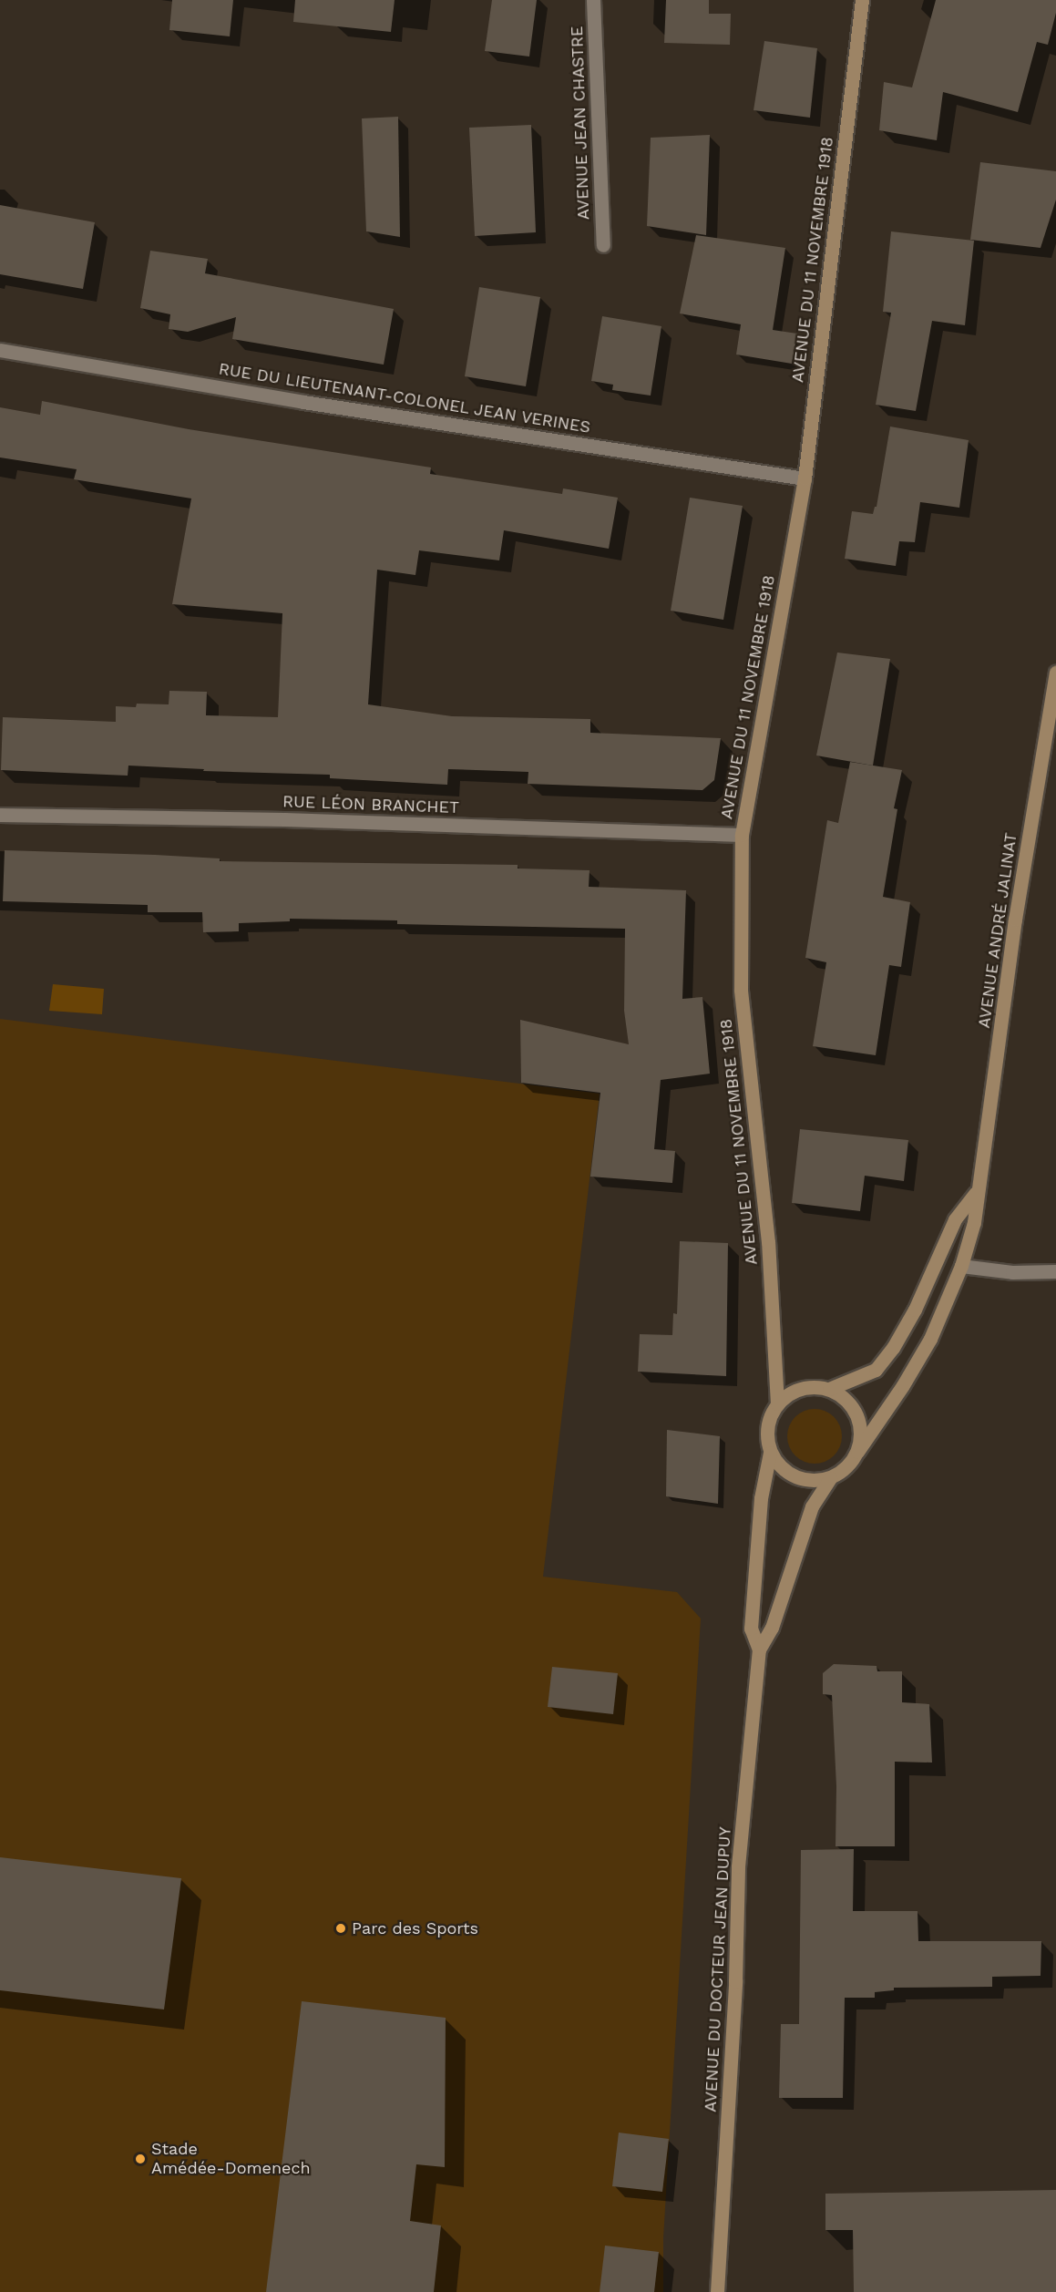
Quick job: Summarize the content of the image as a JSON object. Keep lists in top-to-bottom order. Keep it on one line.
{"streets":{"street":["AVENUE JEAN CHASTRE","AVENUE DU 11 NOVEMBRE 1918","RUE DU LIEUTENANT-COLONEL JEAN VERINES","RUE LÉON BRANCHET","AVENUE ANDRÉ JALINAT","AVENUE DU DOCTEUR JEAN DUPUY"]},"crossings":[["AVENUE DU 11 NOVEMBRE 1918","RUE DU LIEUTENANT-COLONEL JEAN VERINES"],["AVENUE DU 11 NOVEMBRE 1918","RUE LÉON BRANCHET"],["AVENUE DU 11 NOVEMBRE 1918","AVENUE ANDRÉ JALINAT"],["AVENUE DU 11 NOVEMBRE 1918","AVENUE DU DOCTEUR JEAN DUPUY"],["AVENUE ANDRÉ JALINAT","AVENUE DU DOCTEUR JEAN DUPUY"]],"places":["Parc des Sports","Stade Amédée-Domenech"]}
